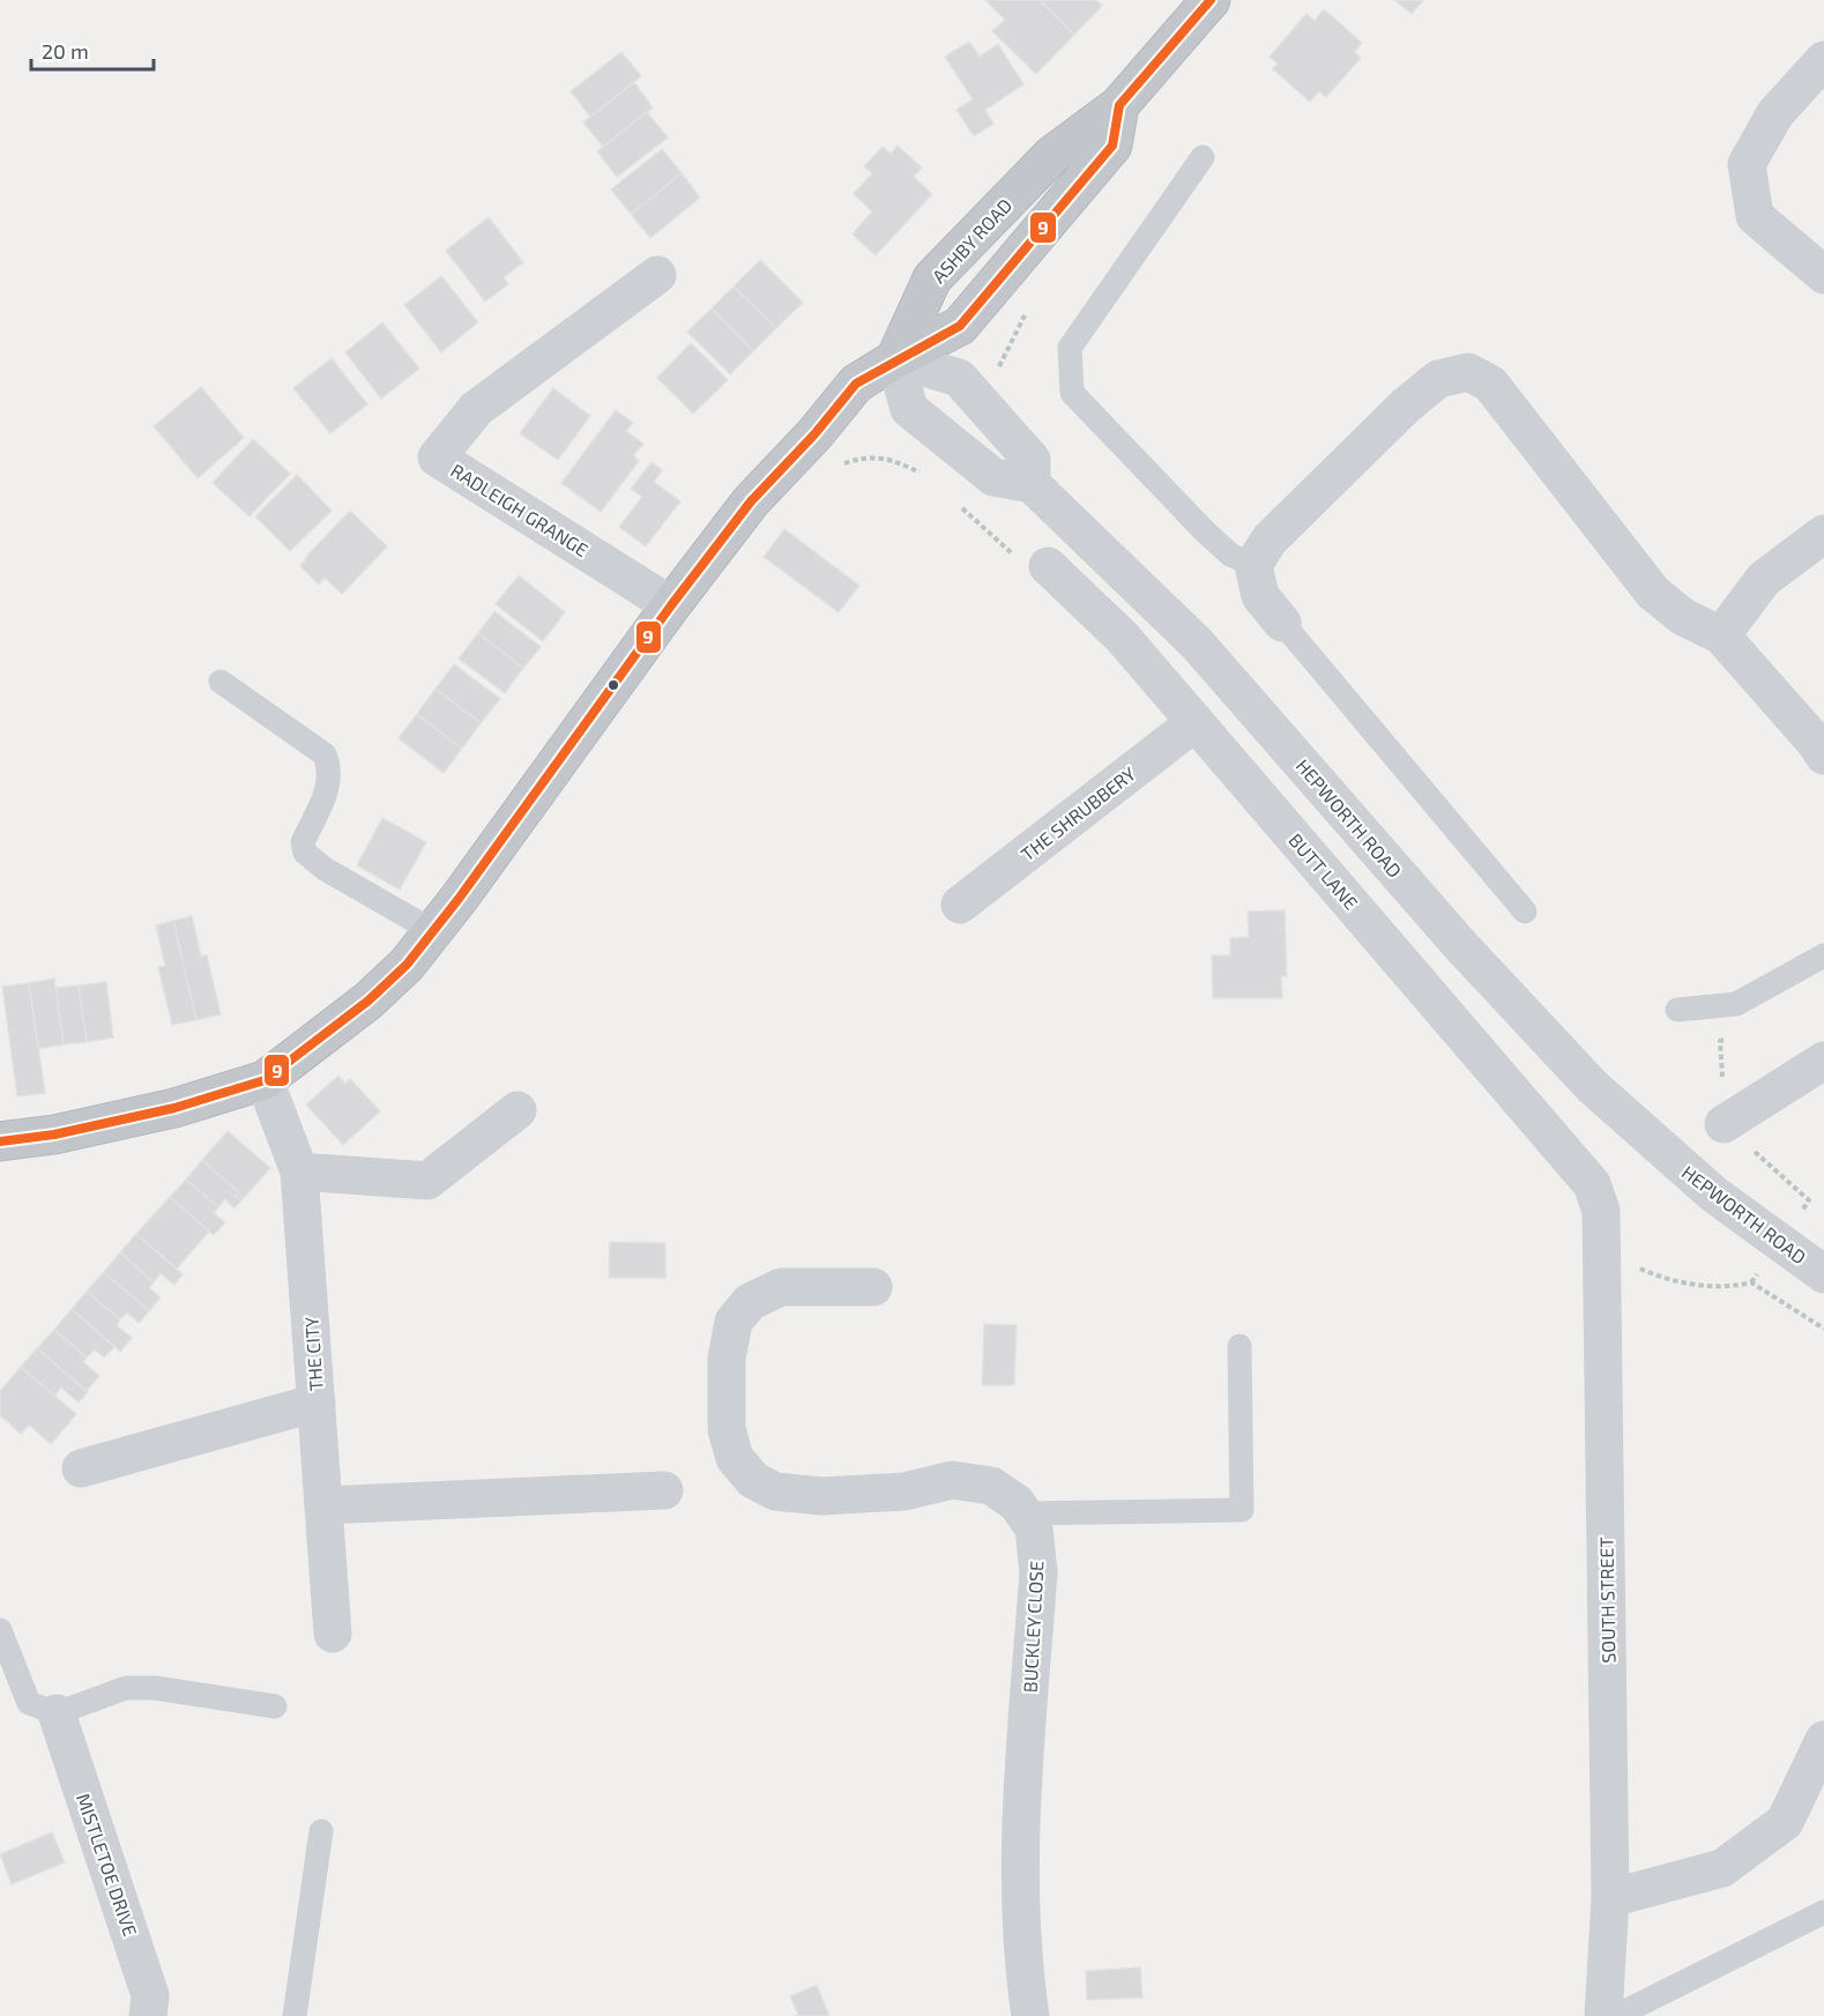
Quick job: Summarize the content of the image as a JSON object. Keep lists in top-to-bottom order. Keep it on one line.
{"streets":{"highway":["ASHBY ROAD"],"street":["RADLEIGH GRANGE","THE SHRUBBERY","HEPWORTH ROAD","BUTT LANE","THE CITY","SOUTH STREET","BUCKLEY CLOSE","MISTLETOE DRIVE"]},"crossings":[["THE SHRUBBERY","BUTT LANE"],["BUTT LANE","SOUTH STREET"]],"lines":["transit line 9"],"scale_bar":"20 m"}
